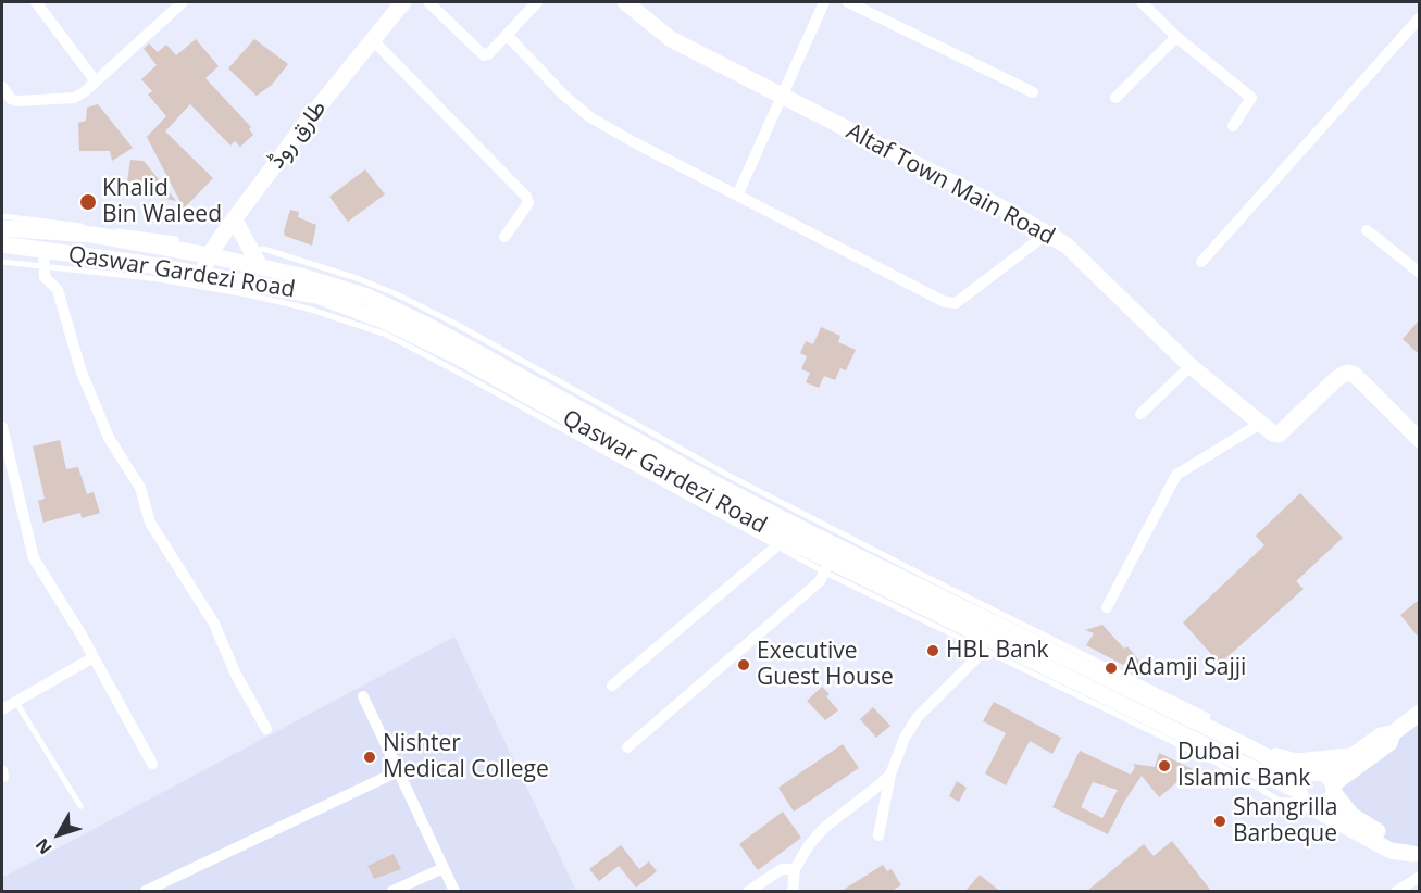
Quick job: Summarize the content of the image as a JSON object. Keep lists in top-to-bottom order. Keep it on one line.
{"streets":{"main road":["طارق روڈ","Altaf Town Main Road","Qaswar Gardezi Road"]},"crossings":[["طارق روڈ","Qaswar Gardezi Road"]],"places":["Khalid Bin Waleed","HBL Bank","Executive Guest House","Adamji Sajji","Nishter Medical College","Dubai Islamic Bank","Shangrilla Barbeque"],"north":"bottom left"}
